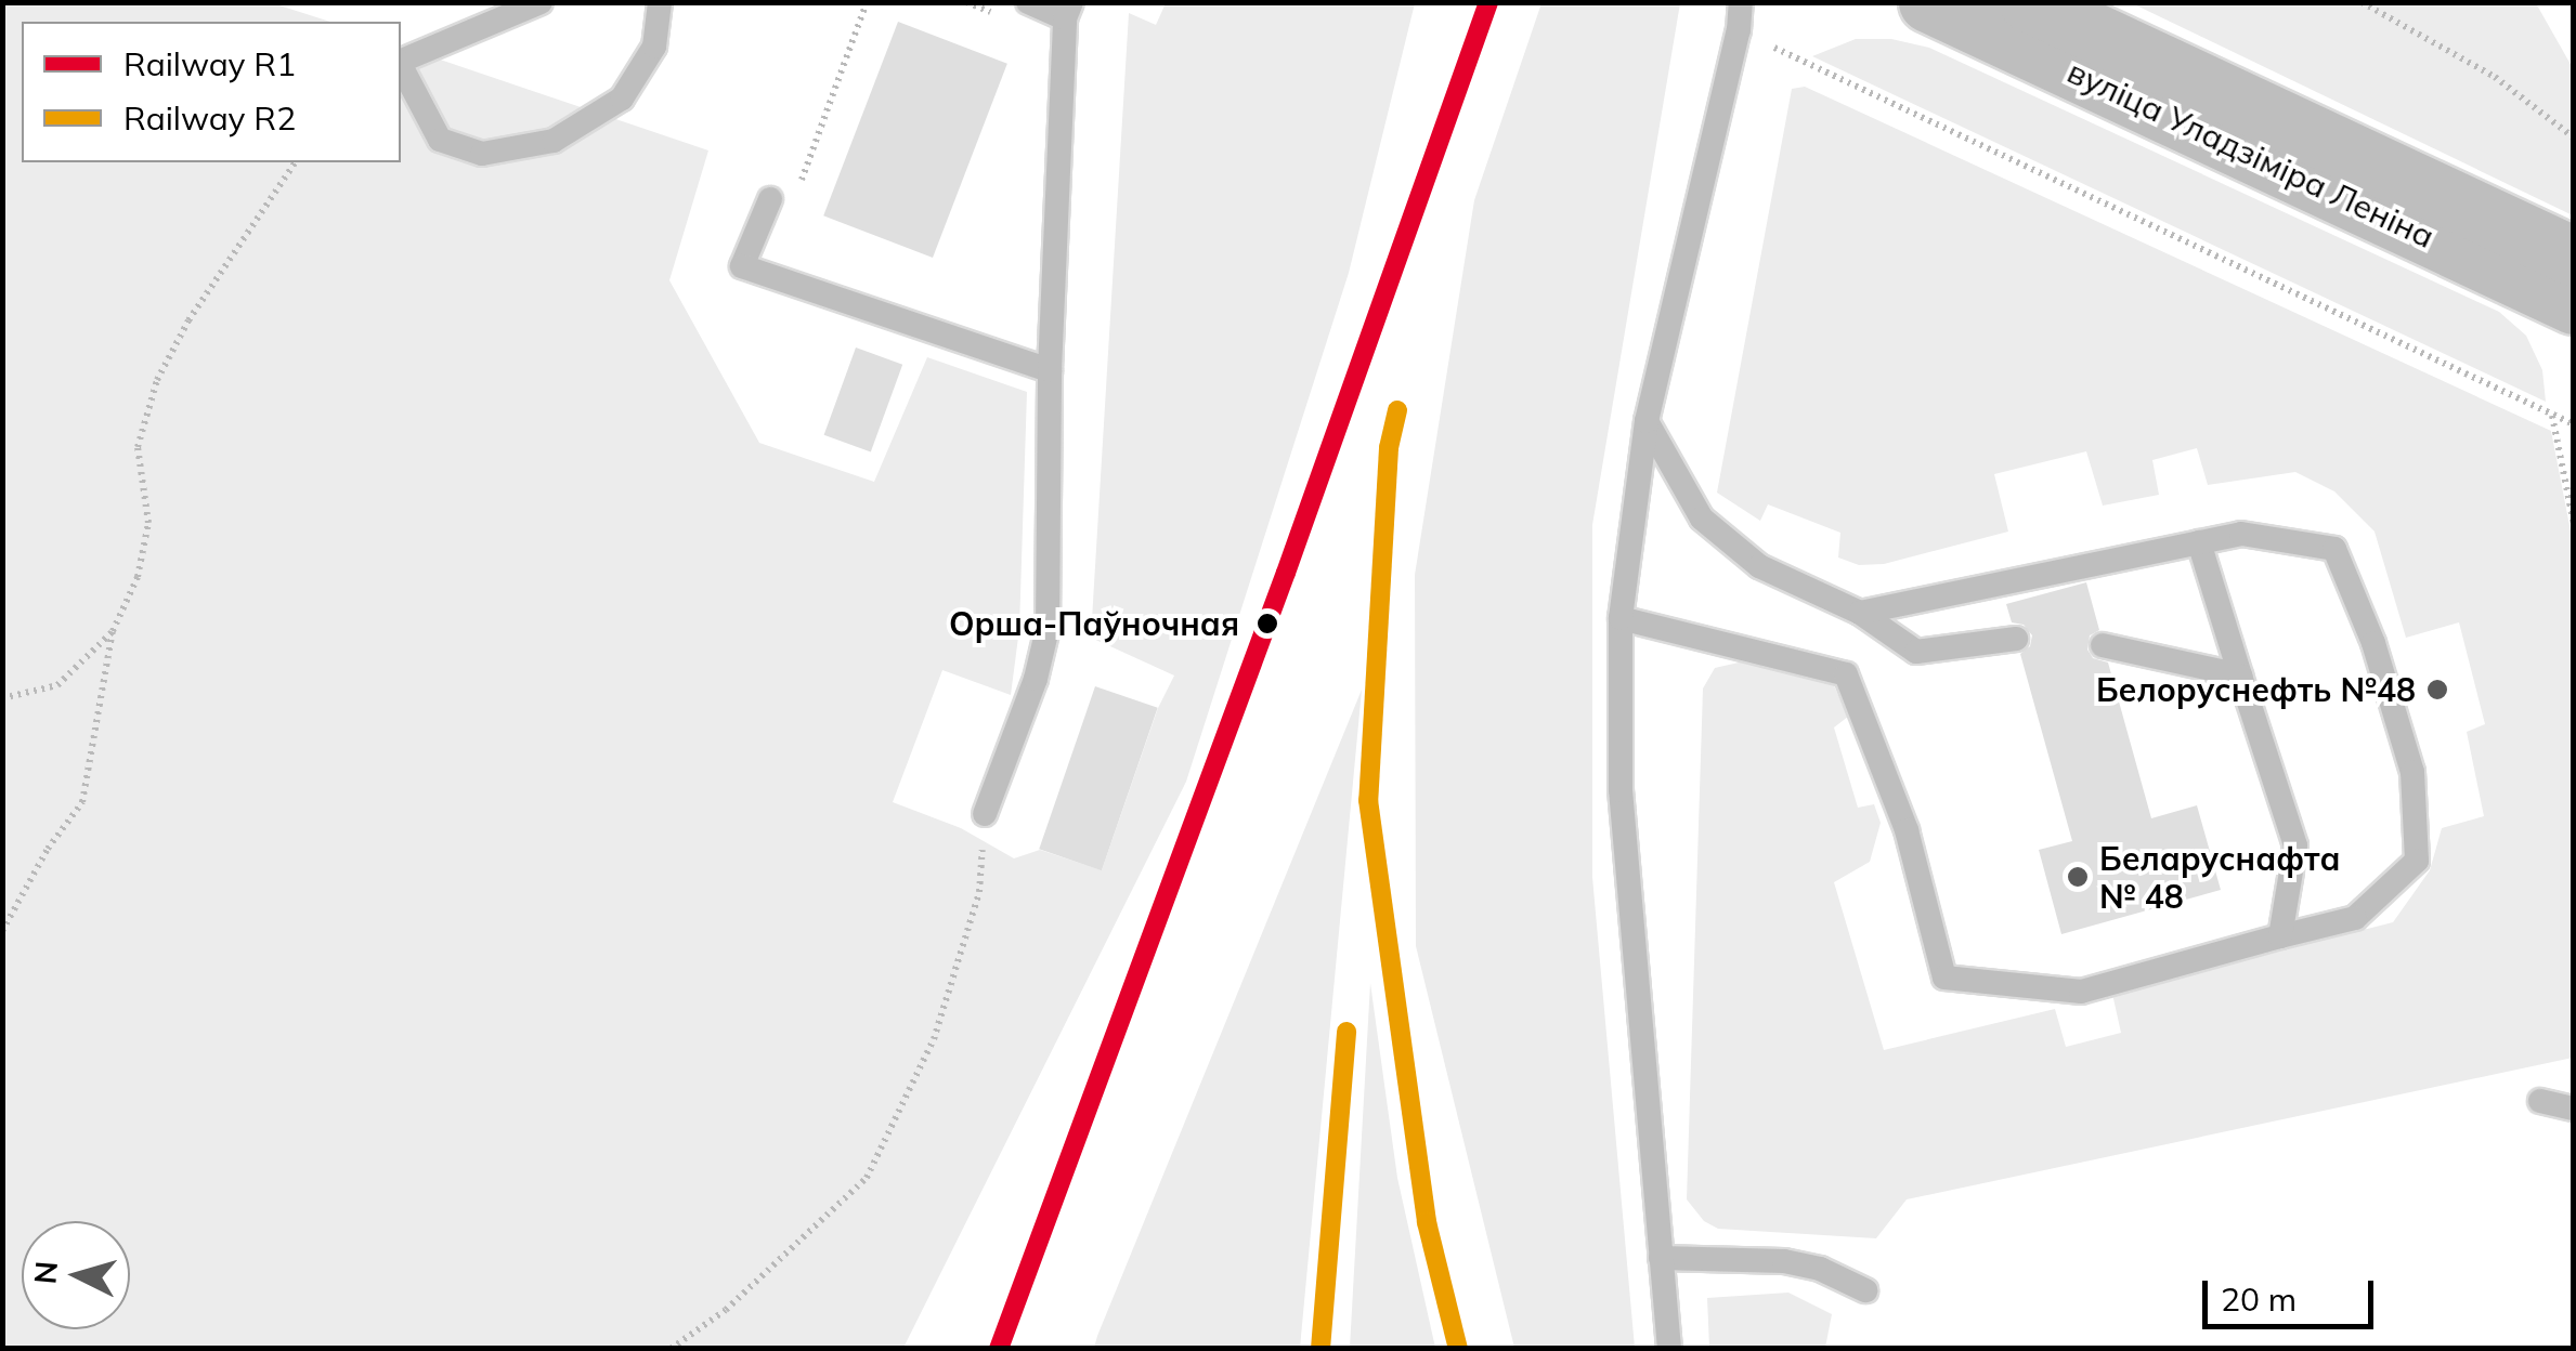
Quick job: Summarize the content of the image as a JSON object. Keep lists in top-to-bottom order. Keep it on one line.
{"streets":{"main road":["вуліца Уладзіміра Леніна"]},"places":["Орша-Паўночная","Белоруснефть №48","Беларуснафта № 48"],"lines":["rail line R1","rail line R2"],"legend":["Railway R1","Railway R2"],"scale_bar":"20 m","north":"left"}
